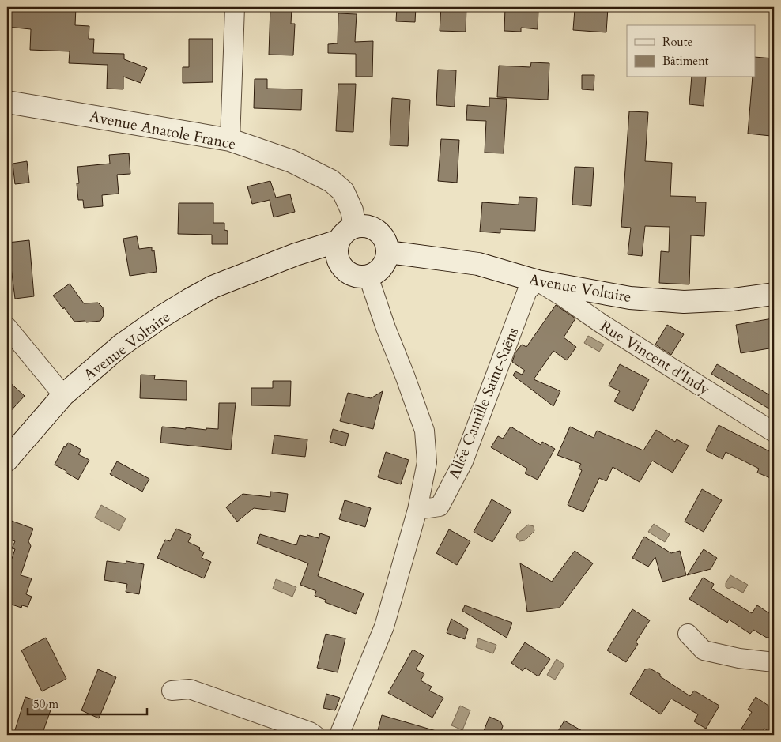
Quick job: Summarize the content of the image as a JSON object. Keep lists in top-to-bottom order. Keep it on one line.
{"streets":{"main road":["Avenue Anatole France","Avenue Voltaire"],"street":["Rue Vincent d'Indy","Allée Camille Saint-Saëns"]},"crossings":[["Avenue Anatole France","Avenue Voltaire"],["Avenue Anatole France","Allée Camille Saint-Saëns"],["Avenue Voltaire","Rue Vincent d'Indy"],["Avenue Voltaire","Allée Camille Saint-Saëns"],["Rue Vincent d'Indy","Allée Camille Saint-Saëns"]],"legend":["Route","Bâtiment"],"scale_bar":"50 m"}
